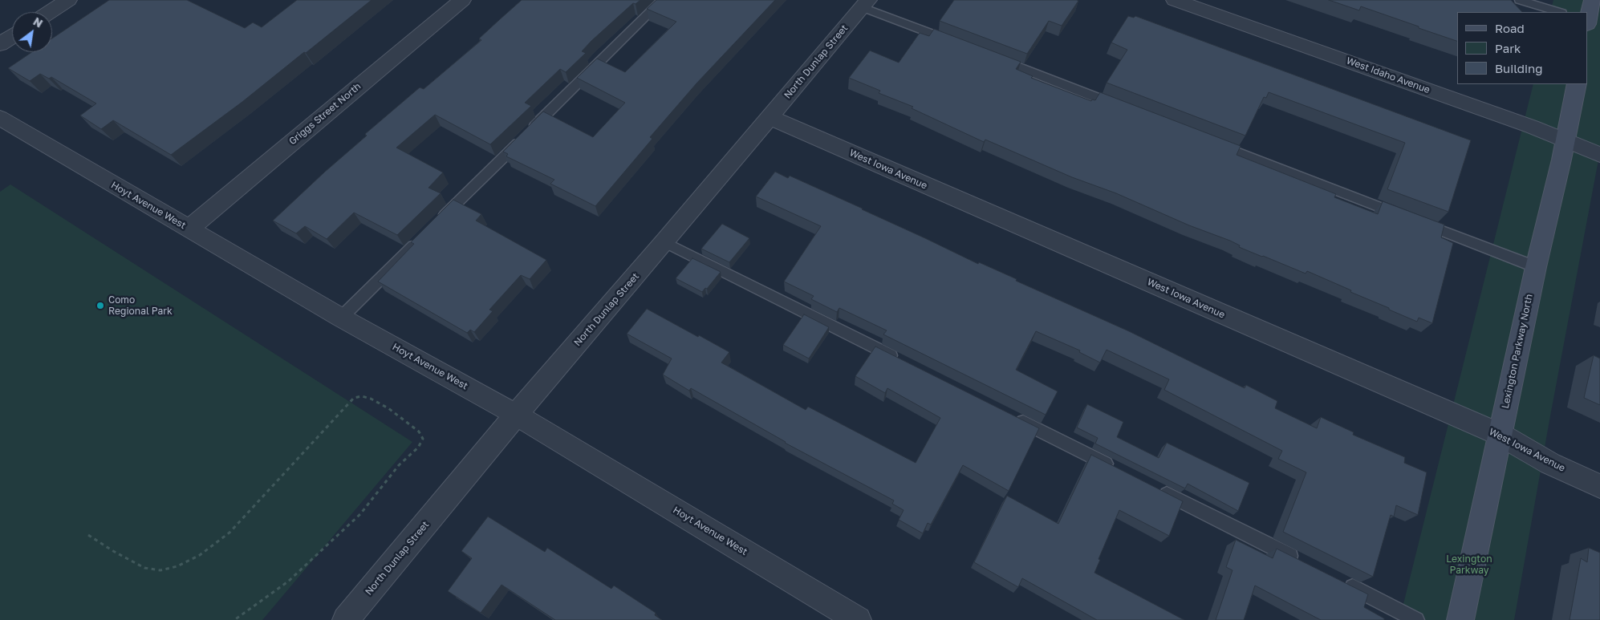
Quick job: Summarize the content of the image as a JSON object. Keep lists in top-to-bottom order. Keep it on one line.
{"streets":{"main road":["Lexington Parkway North"],"street":["North Dunlap Street","West Idaho Avenue","Griggs Street North","West Iowa Avenue","Hoyt Avenue West"]},"crossings":[["North Dunlap Street","West Iowa Avenue"],["North Dunlap Street","Hoyt Avenue West"],["West Idaho Avenue","Lexington Parkway North"],["Griggs Street North","Hoyt Avenue West"],["West Iowa Avenue","Lexington Parkway North"]],"parks":["Lexington Parkway"],"places":["Como Regional Park"],"legend":["Road","Park","Building"],"north":"top right"}
